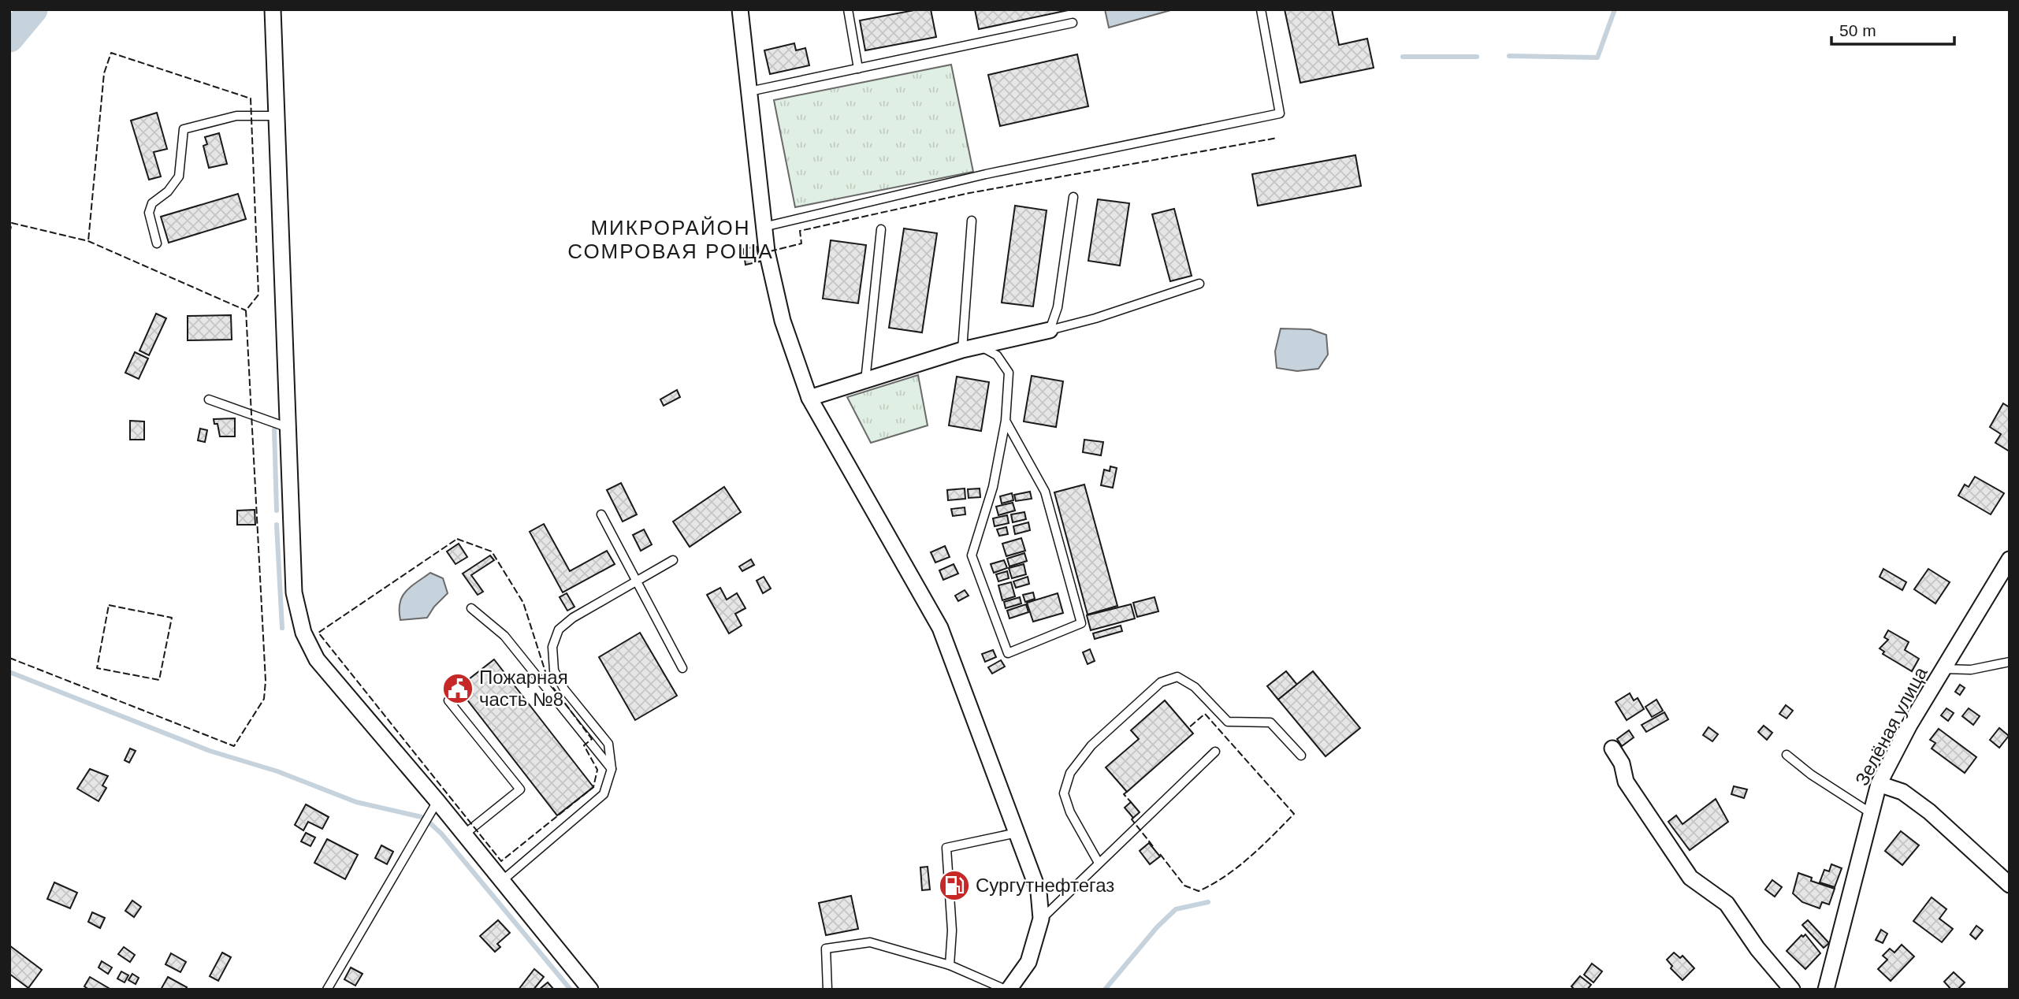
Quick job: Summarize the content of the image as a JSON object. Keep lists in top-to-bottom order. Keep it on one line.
{"streets":{"street":["Зелёная улица"]},"districts":["МИКРОРАЙОН СОМРОВАЯ РОЩА"],"places":{"public building":["Пожарная часть №8"],"fuel station":["Сургутнефтегаз"]},"scale_bar":"50 m"}
